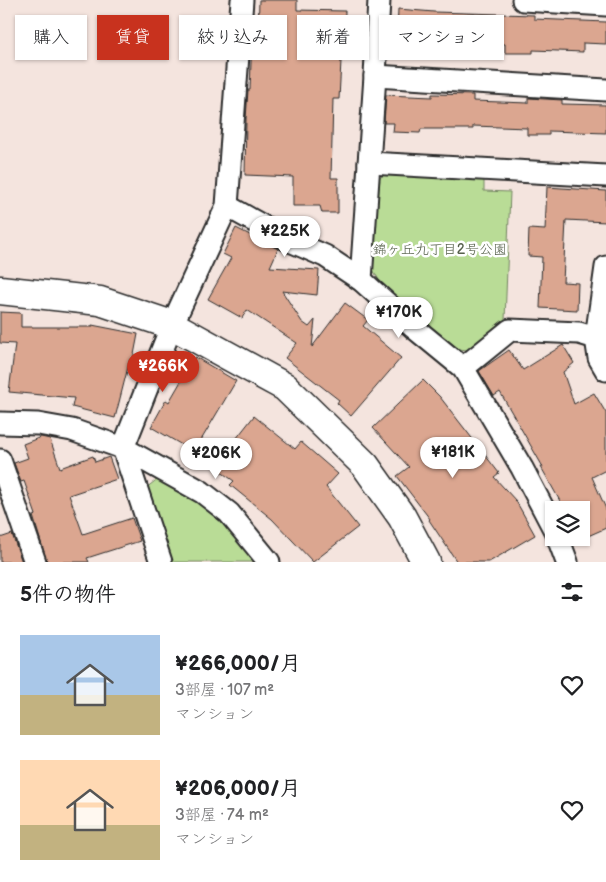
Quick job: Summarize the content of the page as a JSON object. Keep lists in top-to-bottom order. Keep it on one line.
{"parks":["錦ヶ丘九丁目2号公園"],"page":{"chip":["購入","賃貸","絞り込み","新着","マンション"],"price":["¥225K","¥170K","¥266K","¥181K","¥206K"],"heading":"5件の物件","list":[{"name":"¥266,000/月","note":"3部屋 · 107 m² · マンション"},{"name":"¥206,000/月","note":"3部屋 · 74 m² · マンション"}]}}
